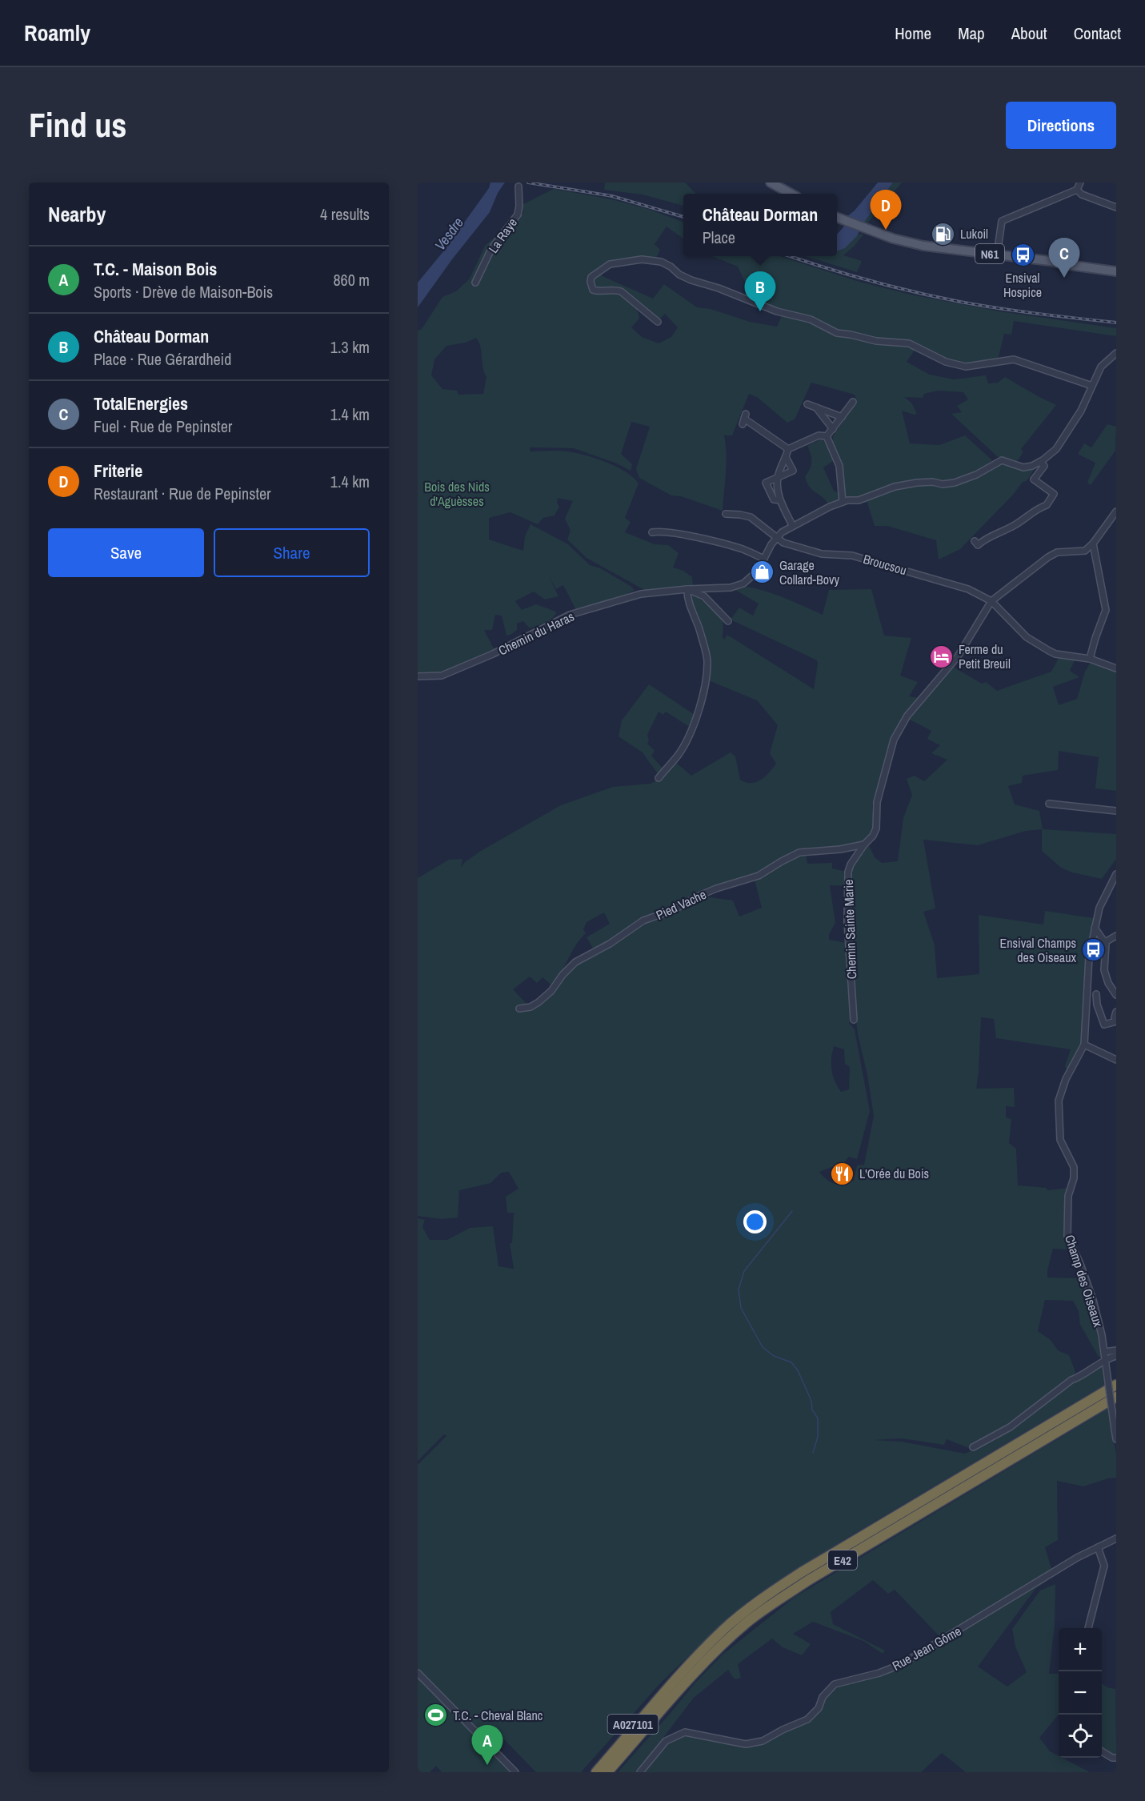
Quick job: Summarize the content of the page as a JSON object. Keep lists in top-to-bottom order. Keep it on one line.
{"streets":{"highway":["E42","A027101"],"main road":["N61"],"street":["La Raye","Broucsou","Chemin du Haras","Pied Vache","Chemin Sainte Marie","Champ des Oiseaux","Rue Jean Gôme"]},"crossings":[["Broucsou","Chemin du Haras"],["Broucsou","Chemin Sainte Marie"],["Pied Vache","Chemin Sainte Marie"],["E42","A027101"]],"water":["Vesdre"],"parks":["Bois des Nids d'Aguèsses"],"places":{"fuel station":["Lukoil"],"bus stop":["Ensival Hospice","Ensival Champs des Oiseaux"],"shop":["Garage Collard-Bovy"],"hotel":["Ferme du Petit Breuil"],"restaurant":["L'Orée du Bois"],"sports":["T.C. - Cheval Blanc"]},"page":{"header":"Roamly","nav":["Home","Map","About","Contact"],"buttons":["Directions",["Save","Share"]],"title":"Find us","heading":["Nearby","4 results"],"pins":["D","C","B","A"],"popup":["Château Dorman","Place"],"list":[{"mark":"A","name":"T.C. - Maison Bois","note":"Sports · Drève de Maison-Bois","value":"860 m"},{"mark":"B","name":"Château Dorman","note":"Place · Rue Gérardheid","value":"1.3 km"},{"mark":"C","name":"TotalEnergies","note":"Fuel · Rue de Pepinster","value":"1.4 km"},{"mark":"D","name":"Friterie","note":"Restaurant · Rue de Pepinster","value":"1.4 km"}],"map_buttons":["+","−"]}}
